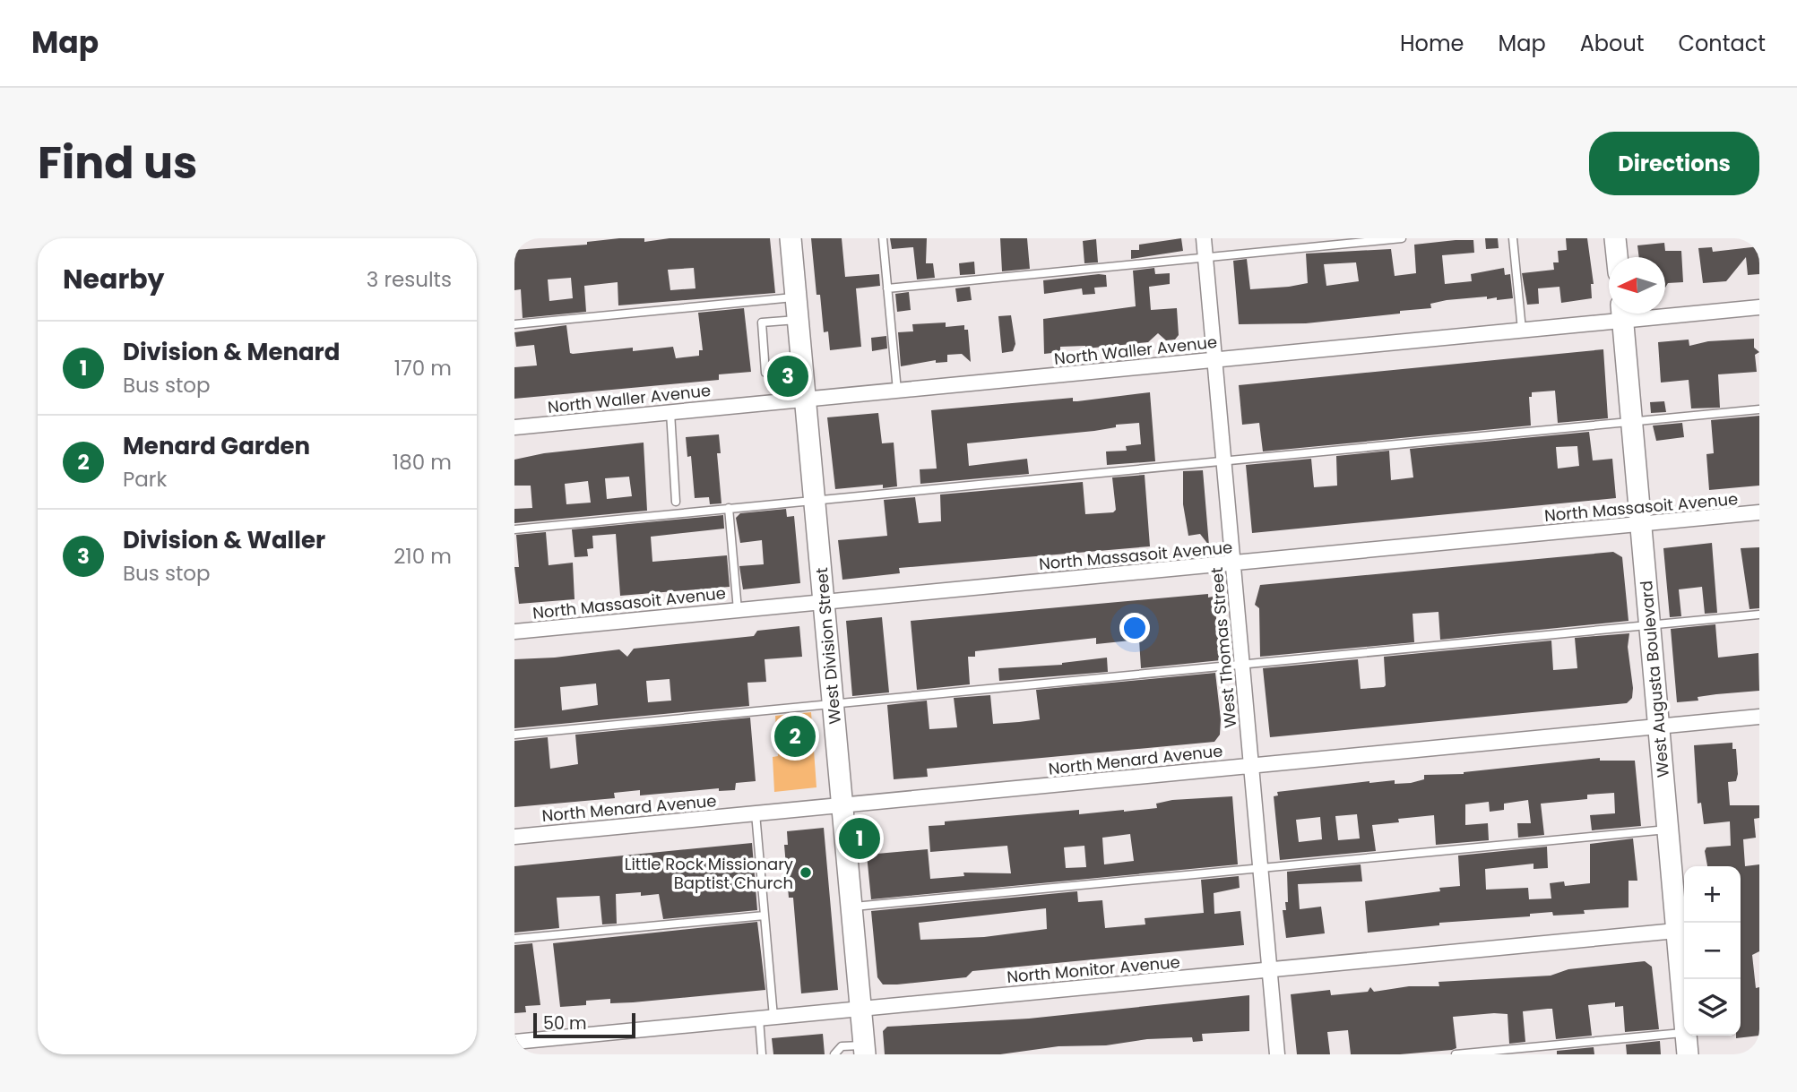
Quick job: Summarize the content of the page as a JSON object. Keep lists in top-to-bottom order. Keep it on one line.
{"streets":{"main road":["West Division Street","West Augusta Boulevard"],"street":["North Waller Avenue","North Massasoit Avenue","West Thomas Street","North Menard Avenue","North Monitor Avenue"]},"crossings":[["North Waller Avenue","West Division Street"],["North Waller Avenue","West Thomas Street"],["North Massasoit Avenue","West Division Street"],["North Massasoit Avenue","West Thomas Street"],["North Massasoit Avenue","West Augusta Boulevard"],["West Division Street","North Menard Avenue"],["West Division Street","North Monitor Avenue"],["West Thomas Street","North Menard Avenue"],["West Thomas Street","North Monitor Avenue"],["West Augusta Boulevard","North Menard Avenue"],["West Augusta Boulevard","North Monitor Avenue"]],"places":["Little Rock Missionary Baptist Church"],"scale_bar":"50 m","north":"left","page":{"header":"Map","nav":["Home","Map","About","Contact"],"title":"Find us","buttons":"Directions","heading":["Nearby","3 results"],"list":[{"mark":"1","name":"Division & Menard","note":"Bus stop","value":"170 m"},{"mark":"2","name":"Menard Garden","note":"Park","value":"180 m"},{"mark":"3","name":"Division & Waller","note":"Bus stop","value":"210 m"}],"pins":["3","2","1"],"map_buttons":["+","−"],"scale":"50 m"}}
